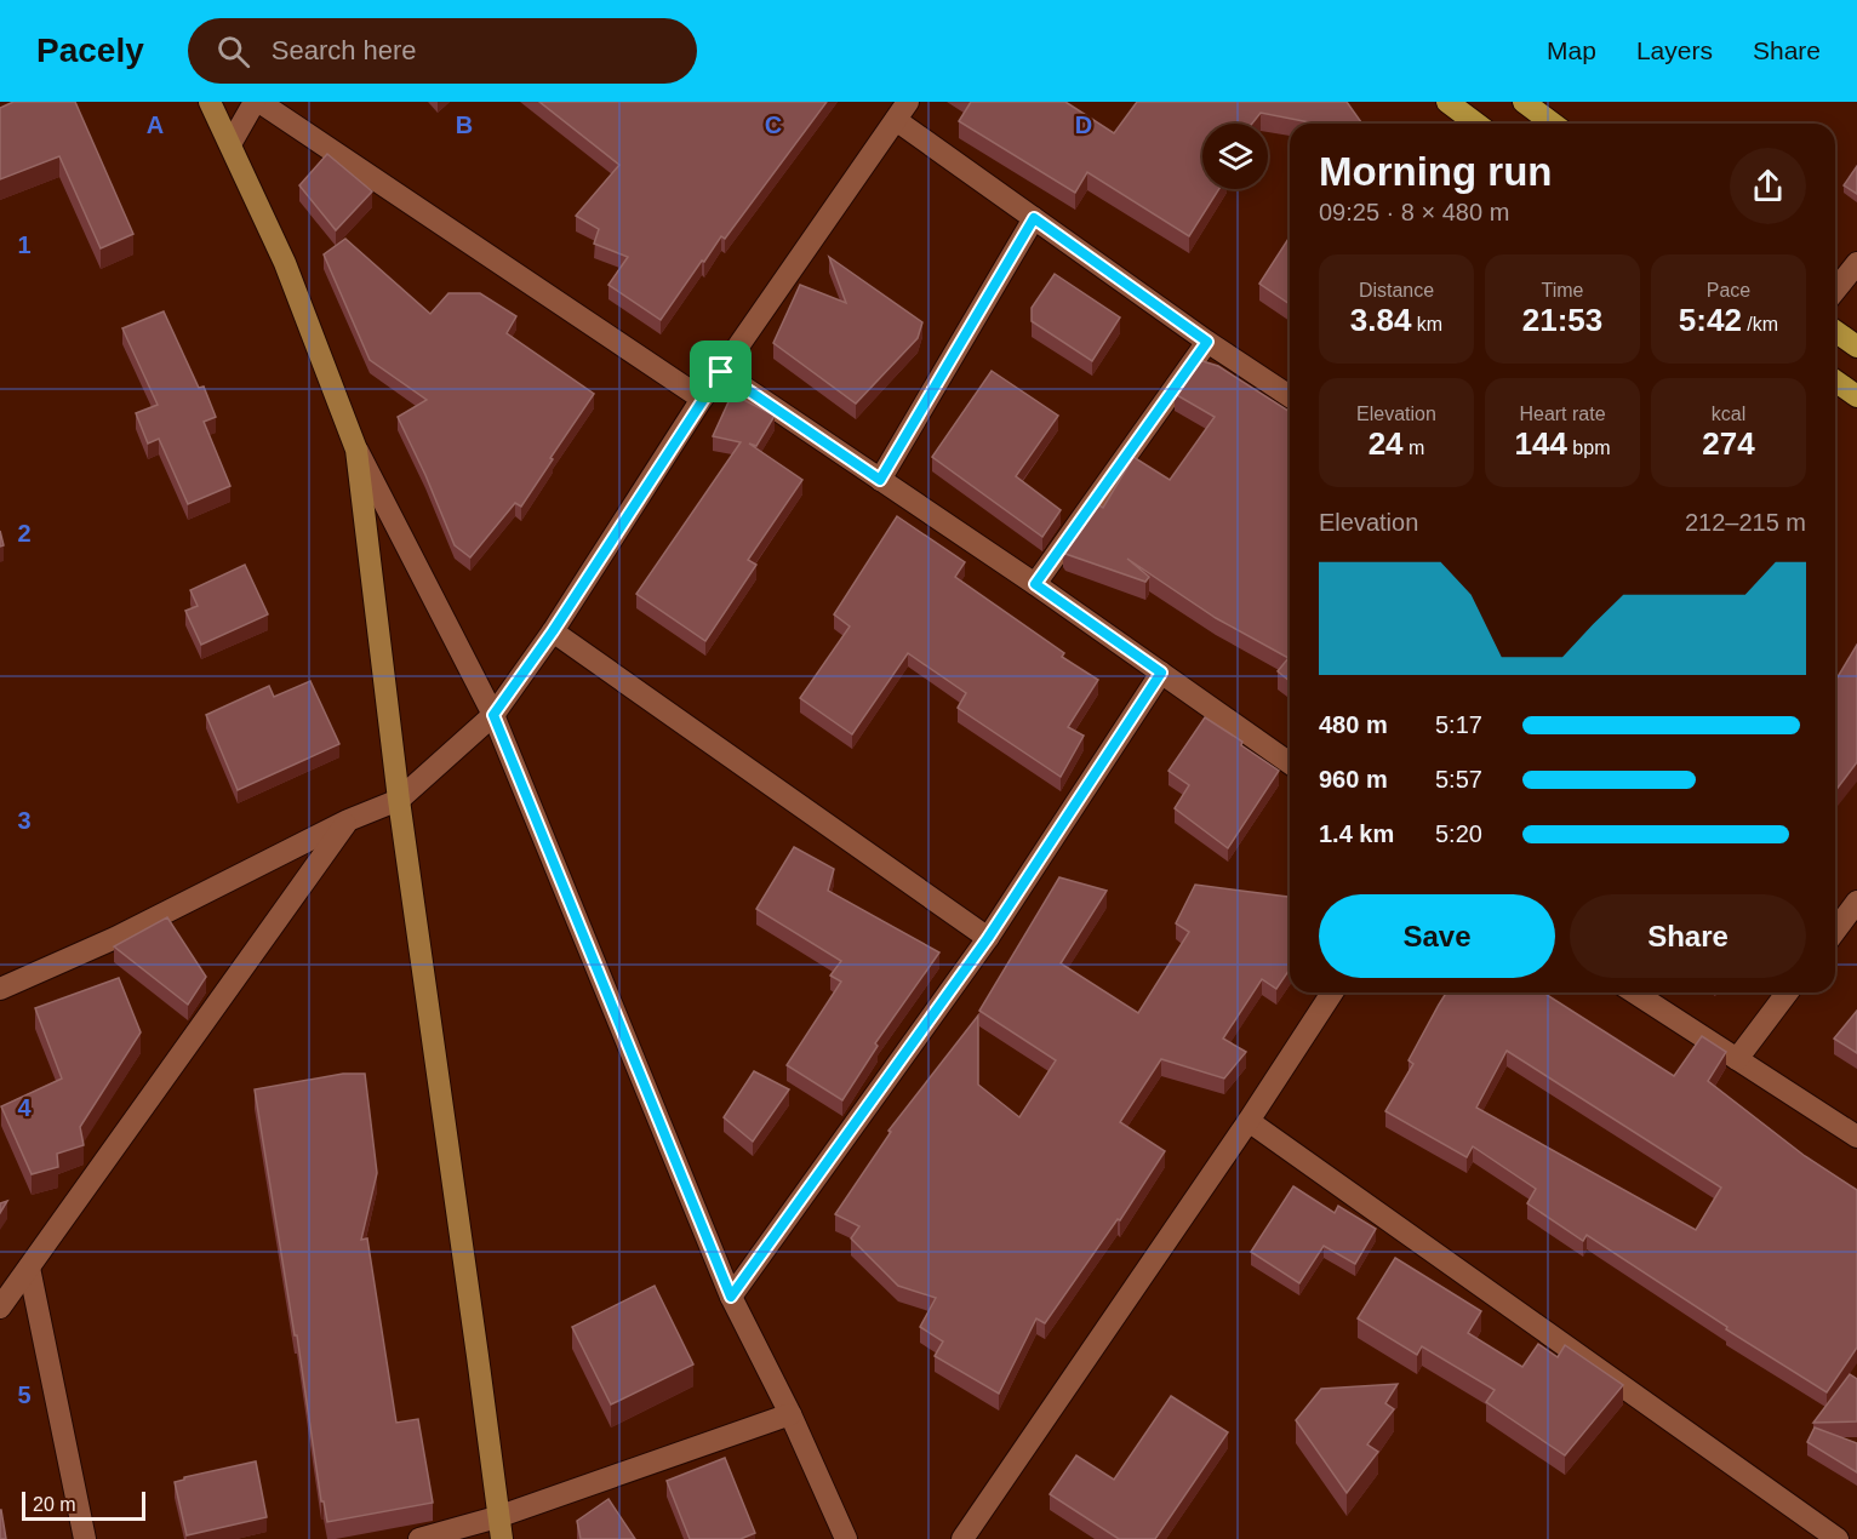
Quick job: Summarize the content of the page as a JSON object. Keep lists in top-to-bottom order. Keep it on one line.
{"scale_bar":"20 m","page":{"header":"Pacely","search":"Search here","nav":["Map","Layers","Share"],"heading":["Morning run","09:25 · 8 × 480 m"],"stats":[["Distance","3.84 km"],["Time","21:53"],["Pace","5:42 /km"],["Elevation","24 m"],["Heart rate","144 bpm"],["kcal","274"]],"chart":["Elevation","212–215 m"],"list":[{"name":"480 m","note":"5:17"},{"name":"960 m","note":"5:57"},{"name":"1.4 km","note":"5:20"}],"buttons":["Save","Share"],"scale":"20 m"},"grid":{"columns":["A","B","C","D"],"rows":["1","2","3","4","5"]}}
